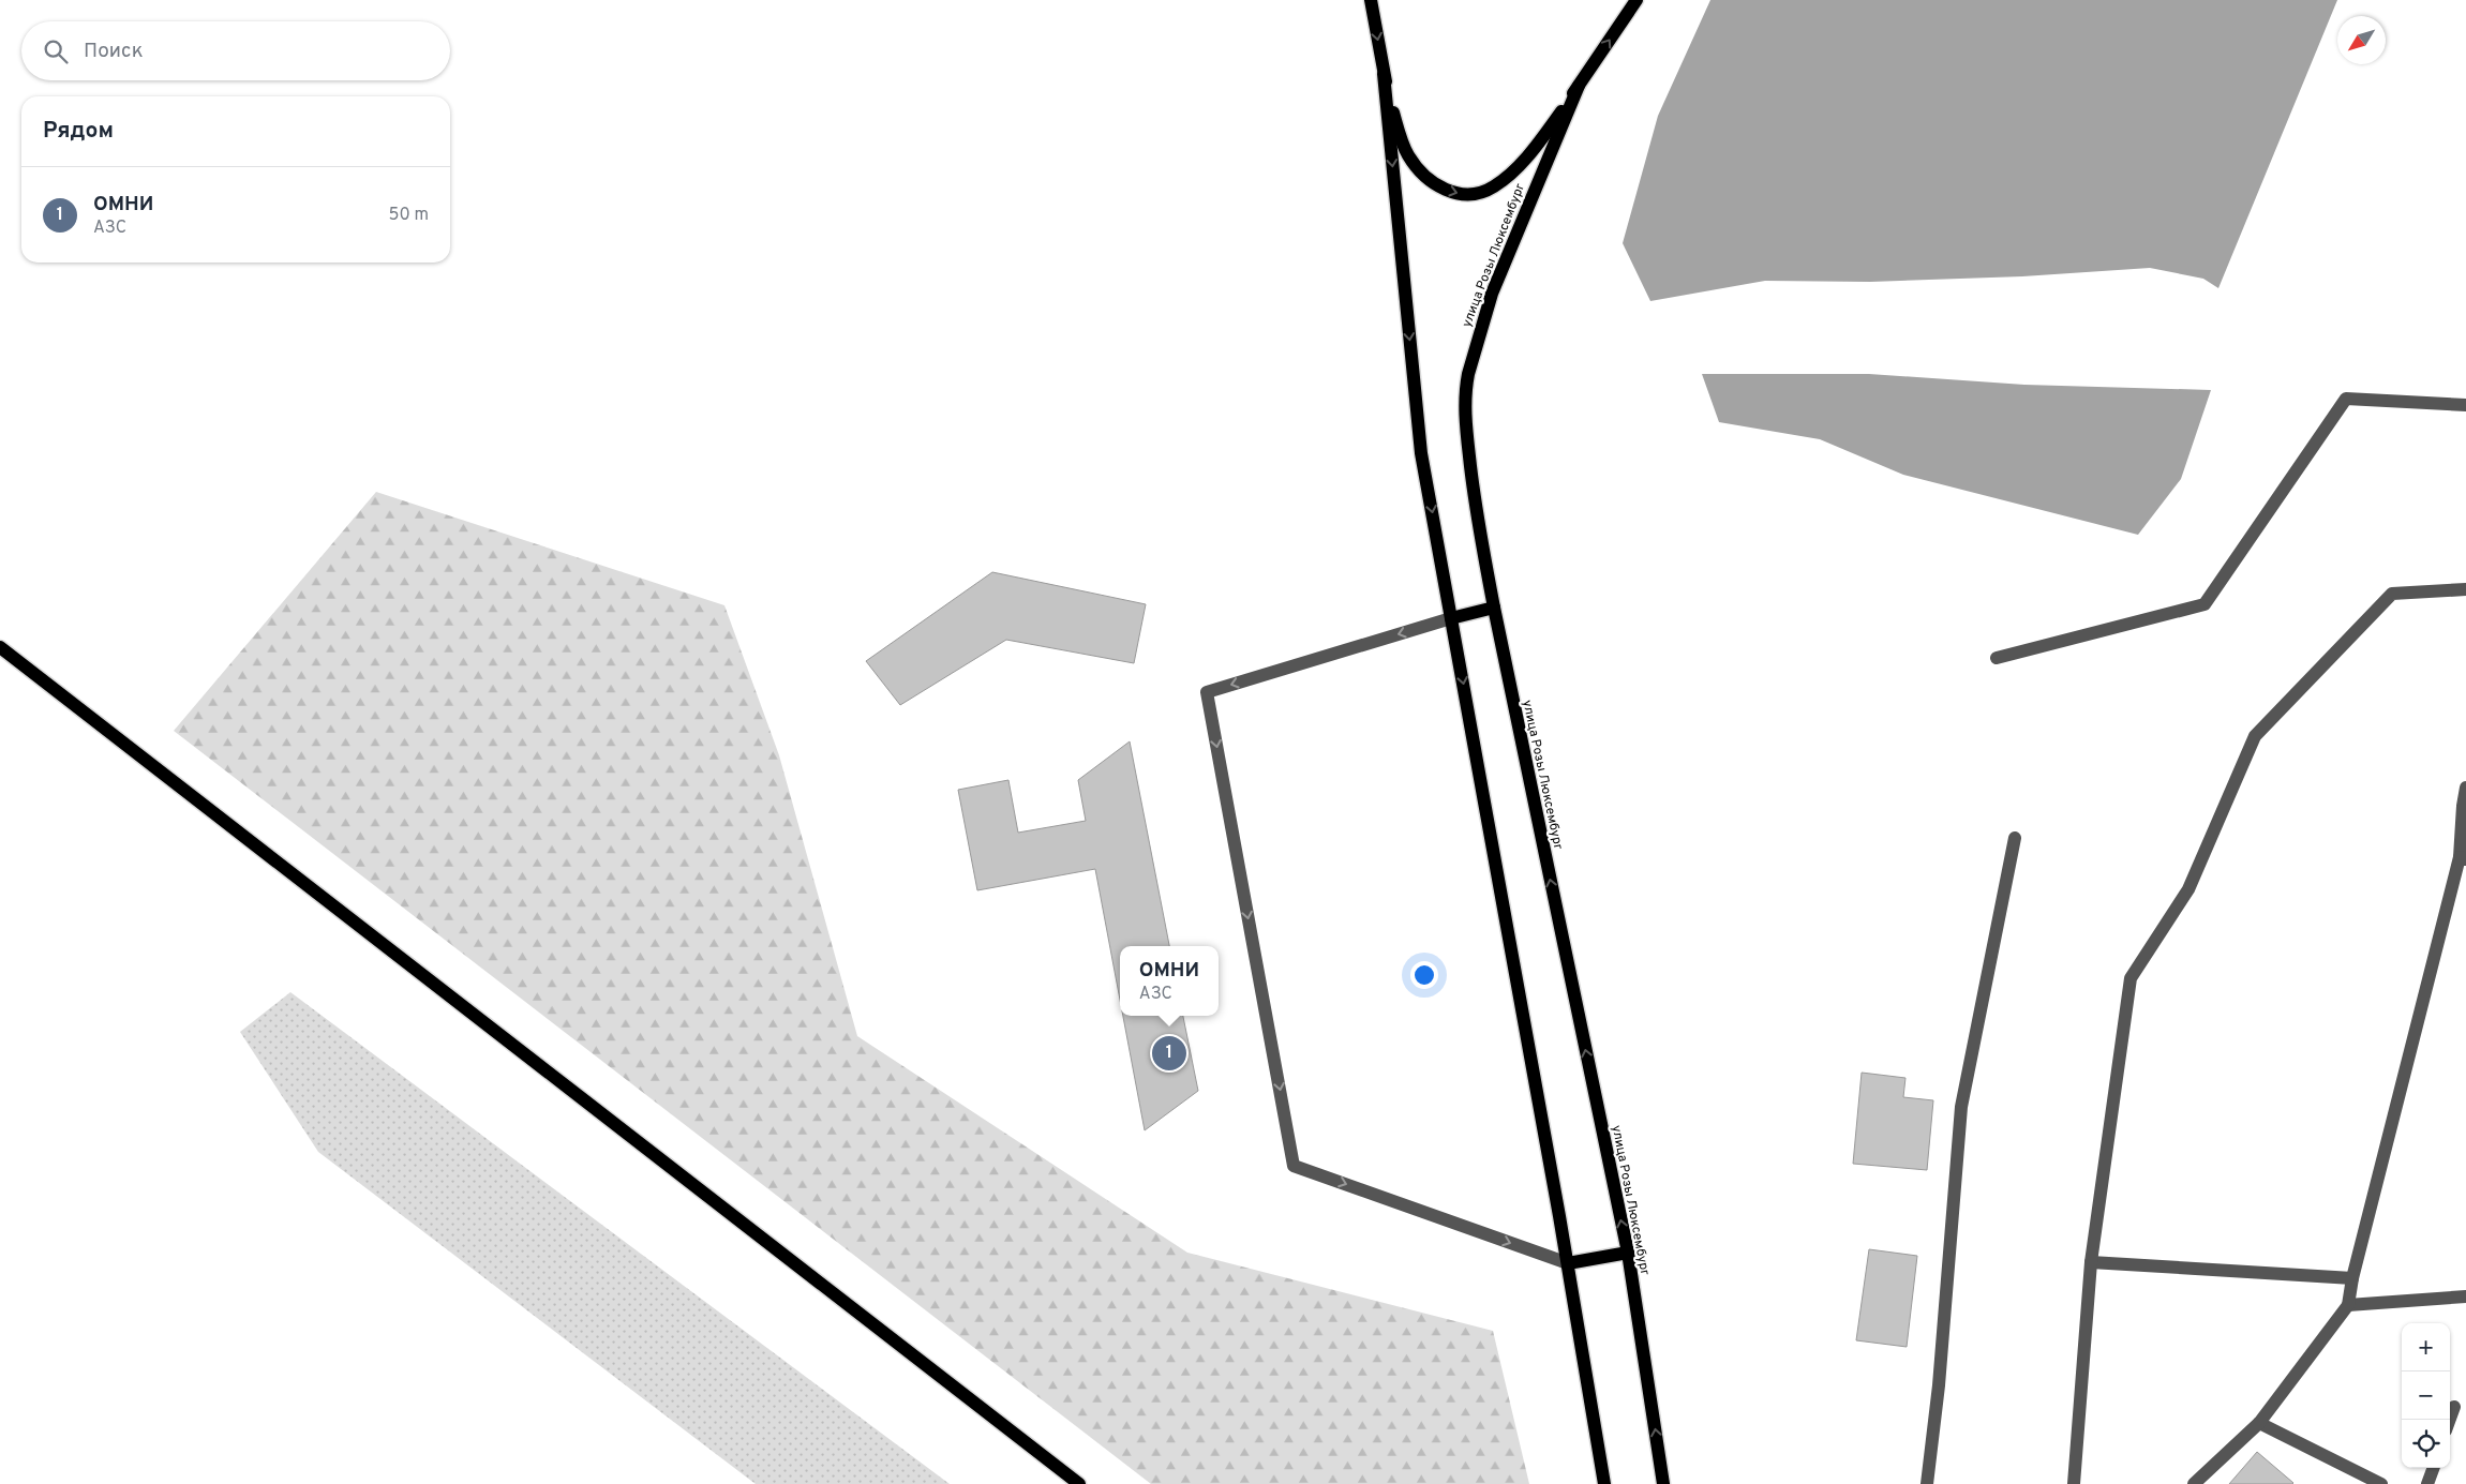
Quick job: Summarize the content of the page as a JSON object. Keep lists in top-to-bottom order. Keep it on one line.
{"streets":{"main road":["улица Розы Люксембург"]},"north":"bottom left","page":{"search":"Поиск","heading":"Рядом","list":[{"mark":"1","name":"ОМНИ","note":"АЗС","value":"50 m"}],"popup":["ОМНИ","АЗС"],"pins":"1","map_buttons":["+","−"]}}
